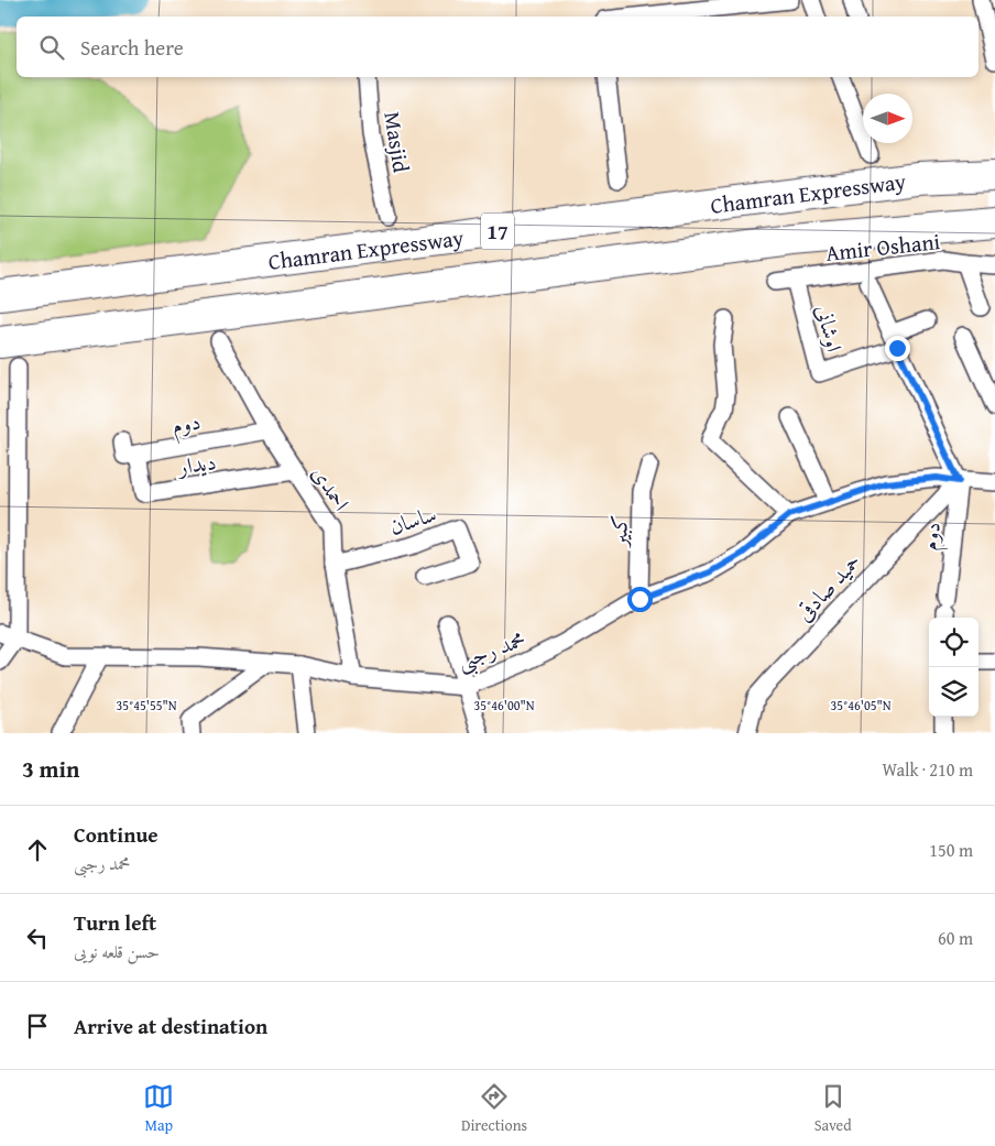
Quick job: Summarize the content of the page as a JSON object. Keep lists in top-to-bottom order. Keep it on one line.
{"streets":{"highway":["Chamran Expressway","17"],"street":["Masjid","Amir Oshani","اوشانی","دوم","دیدار","احمدی","ساسان","کبیر","حمید صادقی","محمد رجبی"]},"crossings":[["Amir Oshani","اوشانی"],["دوم","دیدار"],["دوم","احمدی"],["دوم","حمید صادقی"],["دوم","محمد رجبی"],["دیدار","احمدی"],["احمدی","ساسان"],["احمدی","محمد رجبی"],["کبیر","محمد رجبی"],["حمید صادقی","محمد رجبی"]],"north":"right","page":{"search":"Search here","heading":["3 min","Walk · 210 m"],"list":[["Continue","محمد رجبی","150 m"],["Turn left","حسن قلعه نویی","60 m"],"Arrive at destination"],"nav":["Map","Directions","Saved"]},"coordinates":["35°45'55\"N","35°46'00\"N","35°46'05\"N"]}
